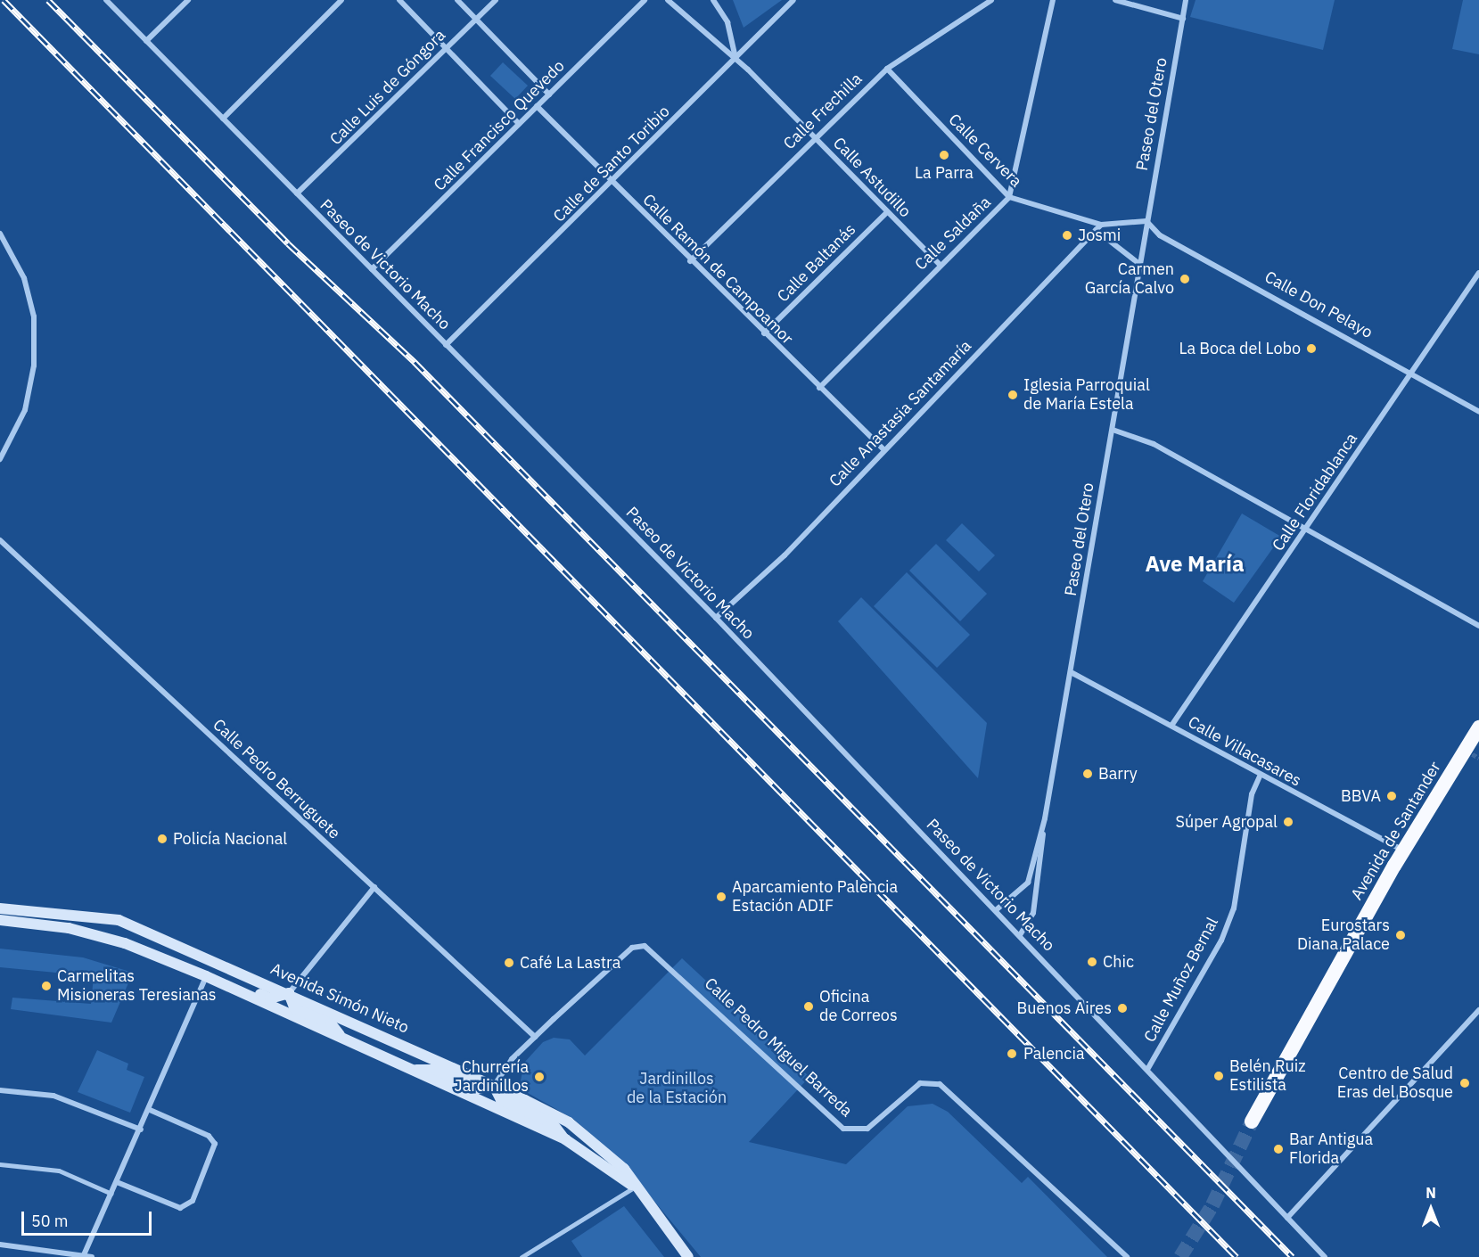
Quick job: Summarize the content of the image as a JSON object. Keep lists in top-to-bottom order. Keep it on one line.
{"streets":{"highway":["Avenida de Santander"],"main road":["Avenida Simón Nieto"],"street":["Calle Luis de Góngora","Calle Frechilla","Paseo del Otero","Calle Francisco Quevedo","Calle Cervera","Calle de Santo Toribio","Calle Astudillo","Calle Saldaña","Calle Baltanás","Paseo de Victorio Macho","Calle Ramón de Campoamor","Calle Don Pelayo","Calle Anastasia Santamaría","Calle Floridablanca","Calle Villacasares","Calle Pedro Berruguete","Calle Muñoz Bernal","Calle Pedro Miguel Barreda"]},"crossings":[["Calle Luis de Góngora","Paseo de Victorio Macho"],["Calle Frechilla","Calle Cervera"],["Calle Frechilla","Calle Astudillo"],["Calle Frechilla","Calle Ramón de Campoamor"],["Paseo del Otero","Calle Cervera"],["Paseo del Otero","Paseo de Victorio Macho"],["Paseo del Otero","Calle Don Pelayo"],["Paseo del Otero","Calle Villacasares"],["Calle Francisco Quevedo","Paseo de Victorio Macho"],["Calle Francisco Quevedo","Calle Ramón de Campoamor"],["Calle Cervera","Calle Saldaña"],["Calle Cervera","Calle Don Pelayo"],["Calle Cervera","Calle Anastasia Santamaría"],["Calle de Santo Toribio","Calle Astudillo"],["Calle de Santo Toribio","Paseo de Victorio Macho"],["Calle de Santo Toribio","Calle Ramón de Campoamor"],["Calle Astudillo","Calle Saldaña"],["Calle Astudillo","Calle Baltanás"],["Calle Saldaña","Calle Ramón de Campoamor"],["Calle Baltanás","Calle Ramón de Campoamor"],["Paseo de Victorio Macho","Calle Anastasia Santamaría"],["Paseo de Victorio Macho","Calle Muñoz Bernal"],["Calle Ramón de Campoamor","Calle Anastasia Santamaría"],["Calle Don Pelayo","Calle Floridablanca"],["Calle Floridablanca","Calle Villacasares"],["Calle Villacasares","Avenida de Santander"],["Calle Villacasares","Calle Muñoz Bernal"],["Calle Pedro Berruguete","Calle Pedro Miguel Barreda"],["Avenida Simón Nieto","Calle Pedro Miguel Barreda"]],"districts":["Ave María"],"parks":["Jardinillos de la Estación"],"places":["La Parra","Josmi","Carmen García Calvo","La Boca del Lobo","Iglesia Parroquial de María Estela","Barry","BBVA","Súper Agropal","Policía Nacional","Aparcamiento Palencia Estación ADIF","Eurostars Diana Palace","Chic","Café La Lastra","Carmelitas Misioneras Teresianas","Oficina de Correos","Buenos Aires","Palencia","Belén Ruiz Estilista","Churrería Jardinillos","Centro de Salud Eras del Bosque","Bar Antigua Florida"],"scale_bar":"50 m","north":"top"}
